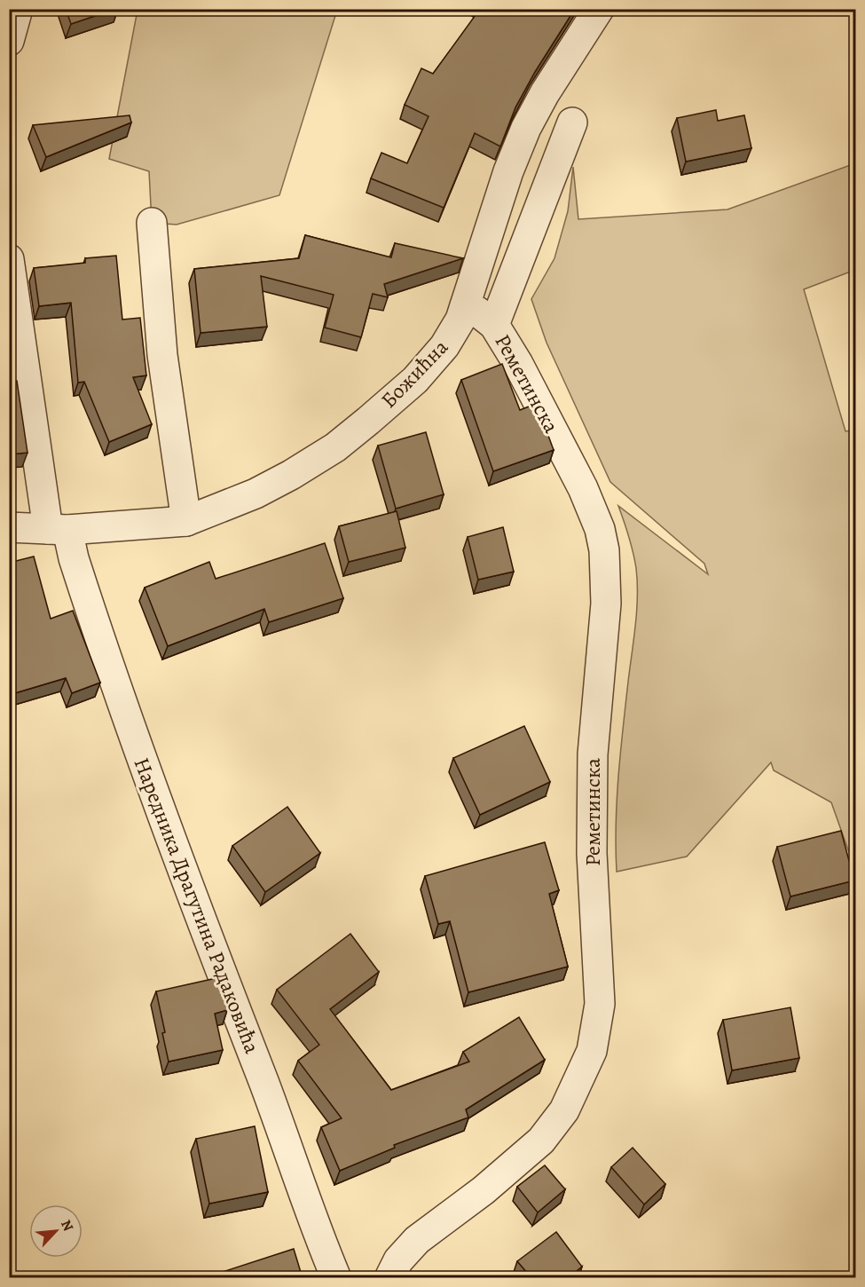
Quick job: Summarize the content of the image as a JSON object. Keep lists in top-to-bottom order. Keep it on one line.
{"streets":{"street":["Божићна","Реметинска","Наредника Драгутина Радаковића"]},"crossings":[["Божићна","Реметинска"],["Божићна","Наредника Драгутина Радаковића"]],"north":"top right"}
